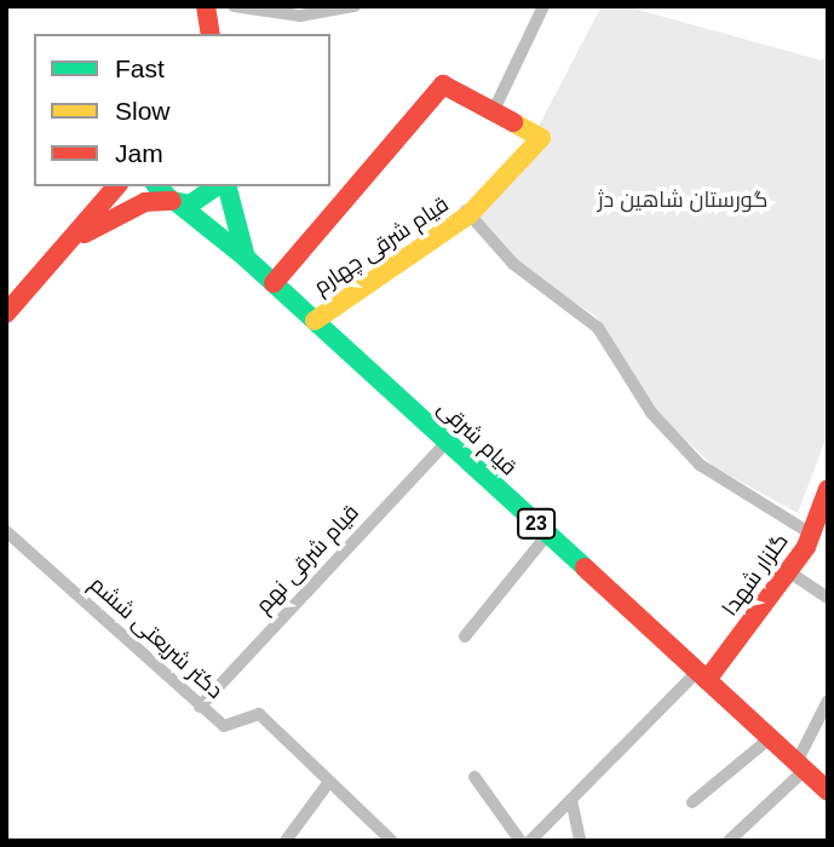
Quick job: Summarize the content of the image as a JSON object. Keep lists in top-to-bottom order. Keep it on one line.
{"streets":{"main road":["قیام شرقی چهارم","قیام شرقی","23","گلزار شهدا"],"street":["قیام شرقی نهم","دکتر شریعتی ششم"]},"crossings":[["قیام شرقی چهارم","قیام شرقی"],["قیام شرقی","قیام شرقی نهم"],["قیام شرقی","گلزار شهدا"],["قیام شرقی نهم","دکتر شریعتی ششم"]],"parks":["گورستان شاهین دژ"],"legend":["Fast","Slow","Jam"]}
